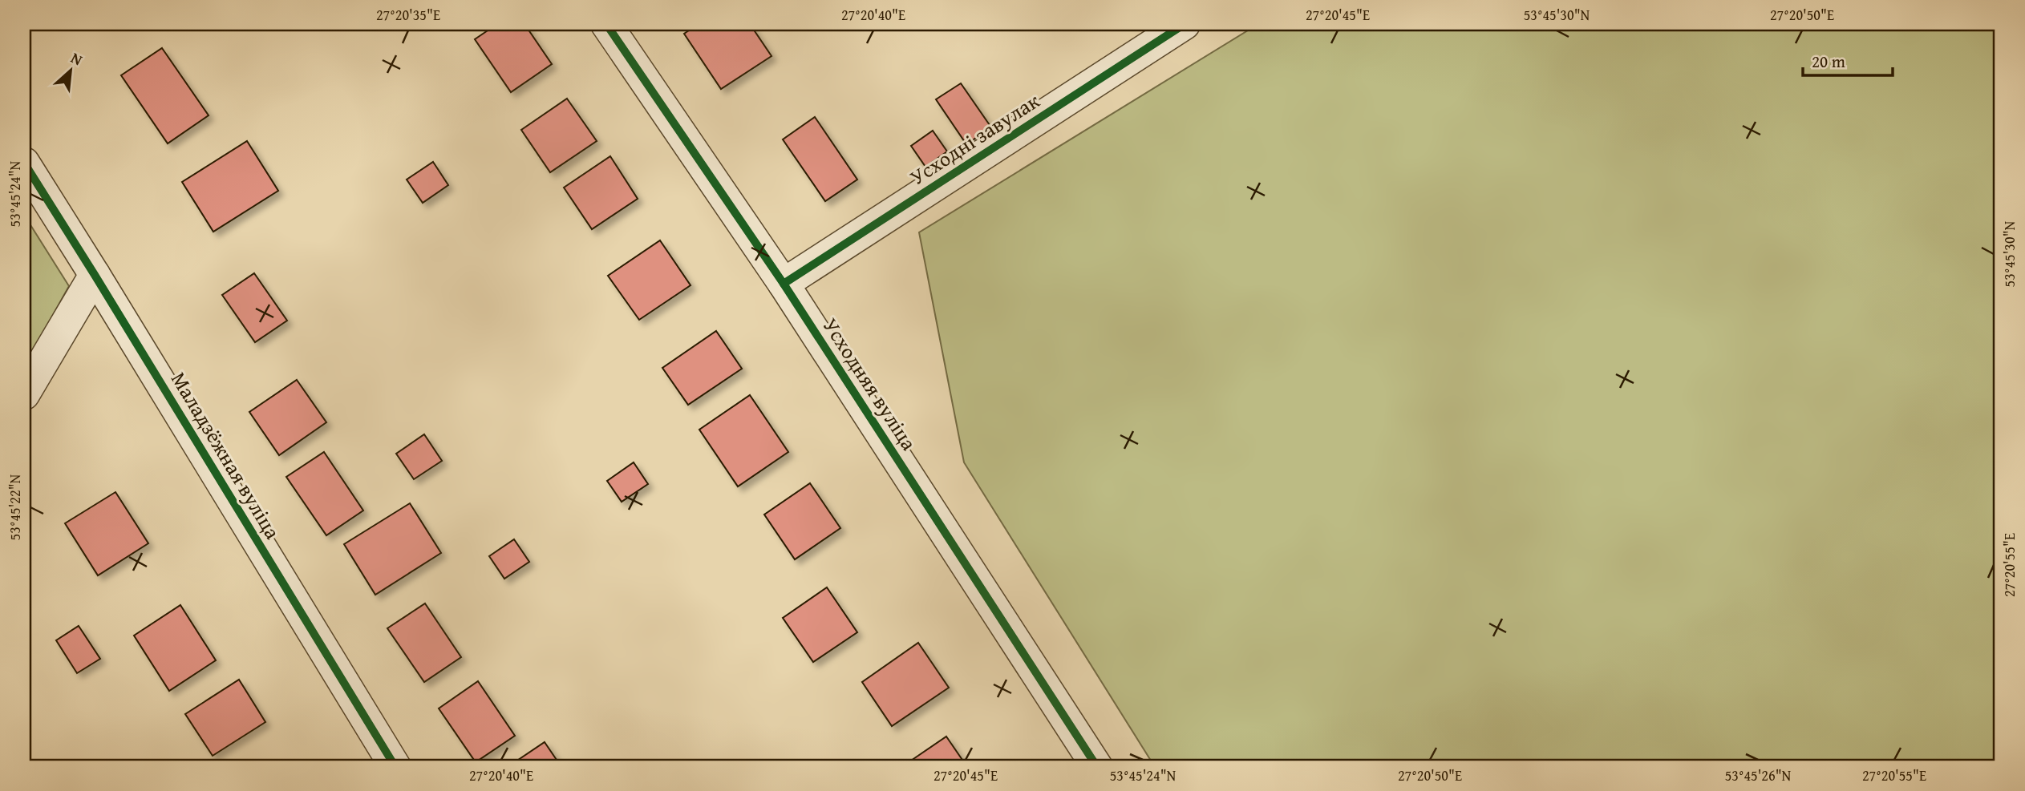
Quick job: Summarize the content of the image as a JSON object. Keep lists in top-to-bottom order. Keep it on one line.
{"streets":{"street":["Усходні завулак","Усходняя вуліца","Маладзёжная вуліца"]},"crossings":[["Усходні завулак","Усходняя вуліца"]],"scale_bar":"20 m","north":"top right","coordinates":["27°20'35\"E","27°20'40\"E","27°20'45\"E","53°45'30\"N","27°20'50\"E","53°45'24\"N","53°45'22\"N","27°20'55\"E","53°45'26\"N"]}
